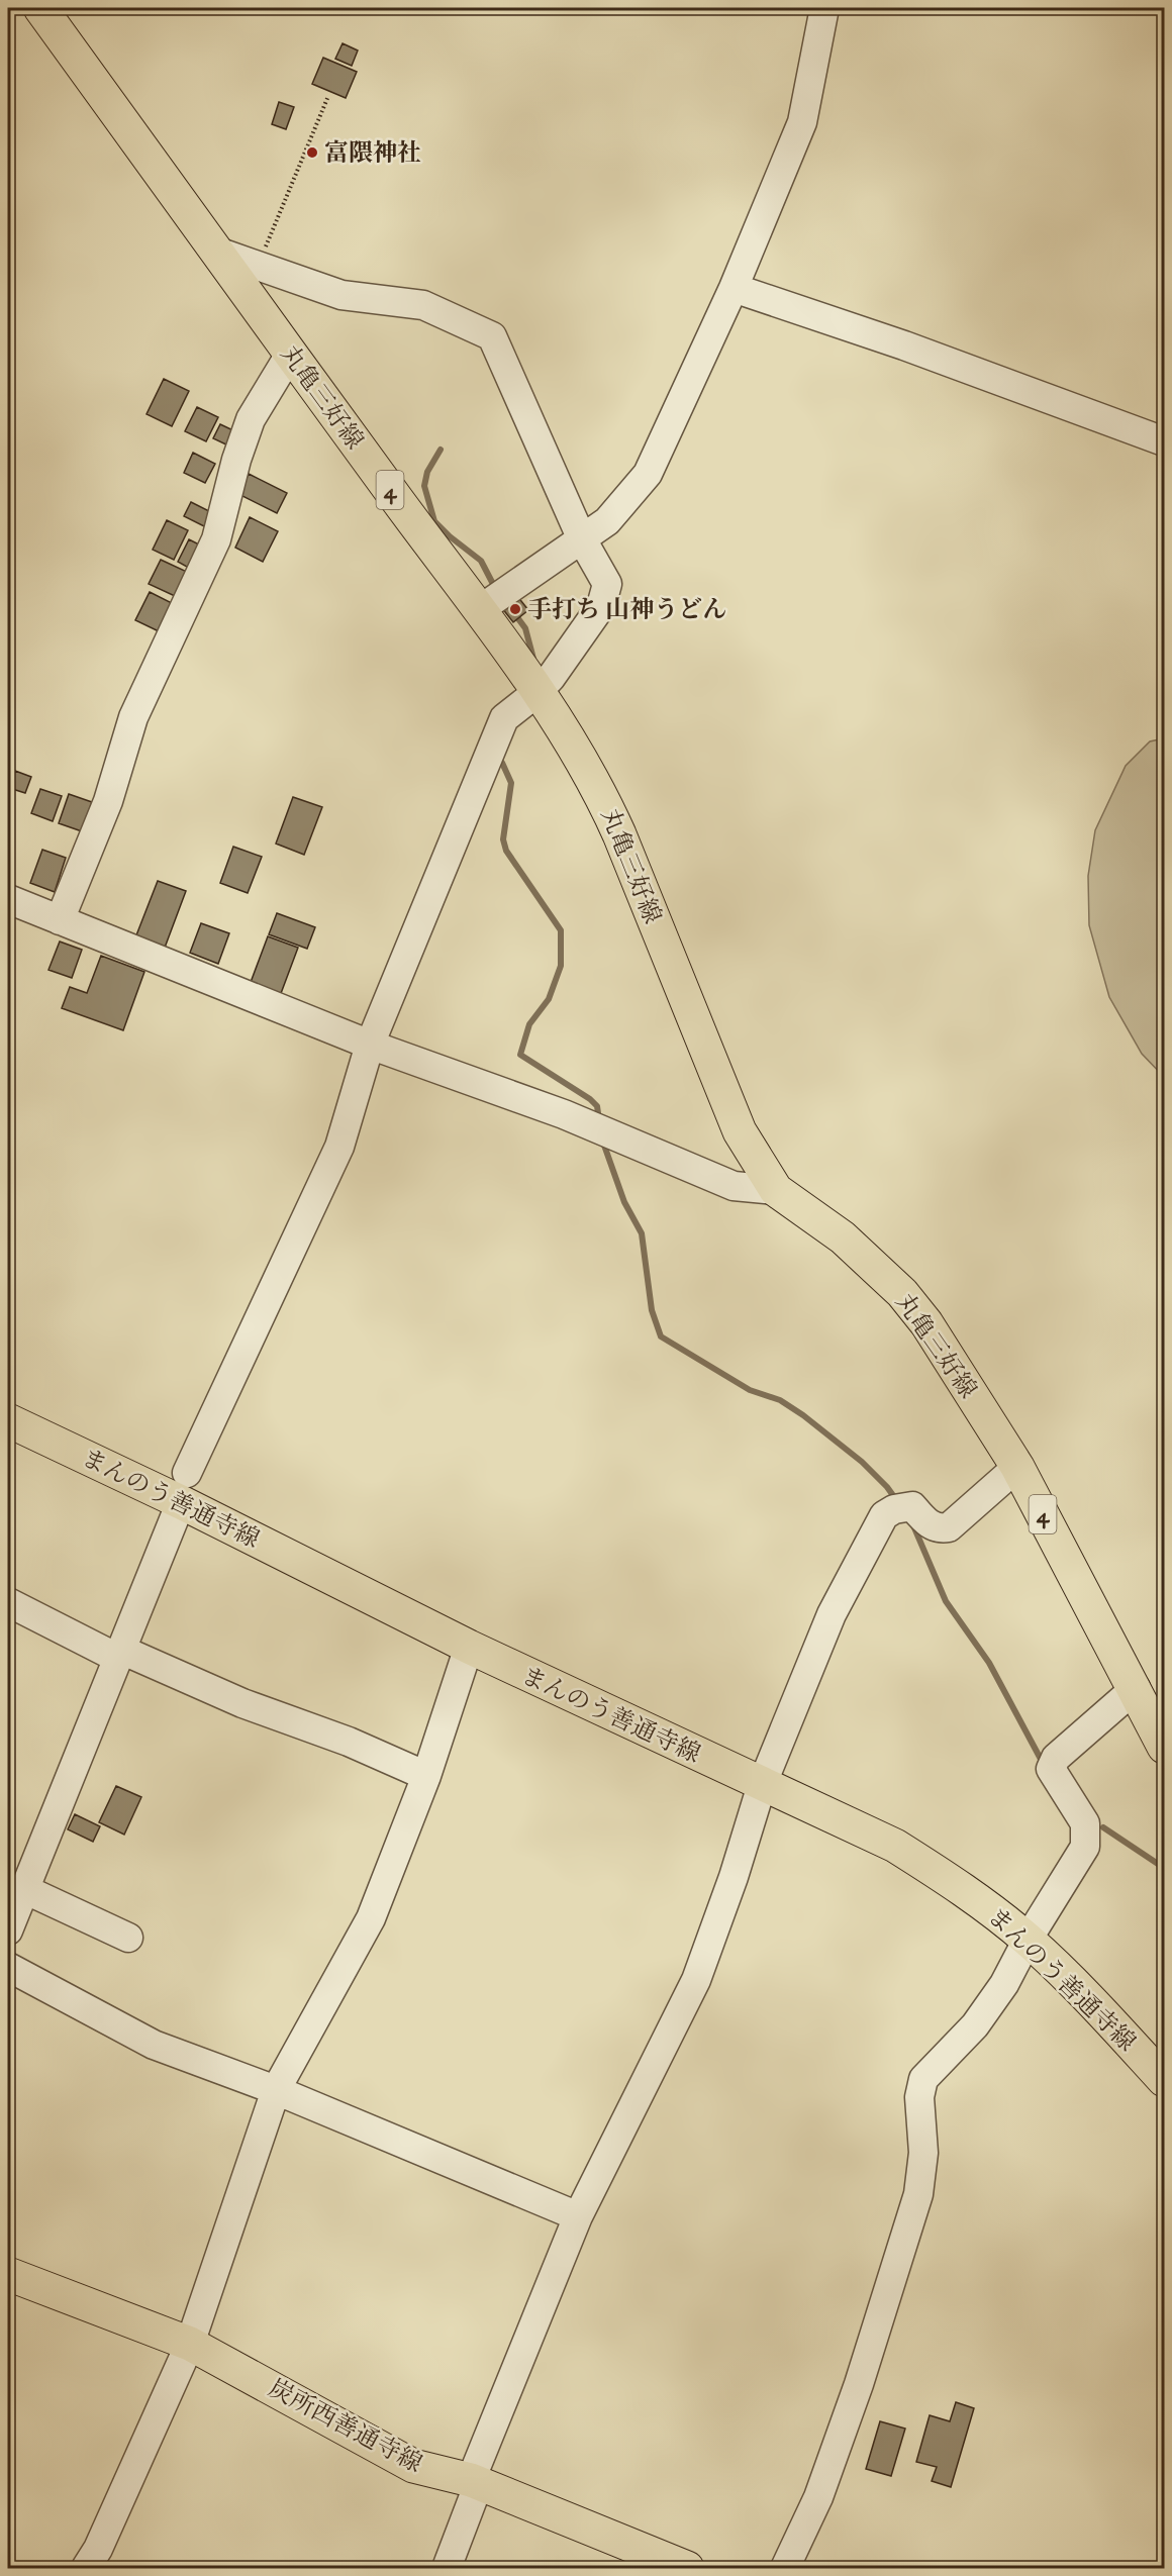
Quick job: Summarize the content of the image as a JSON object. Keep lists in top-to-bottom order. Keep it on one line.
{"streets":{"main road":["丸亀三好線","4","まんのう善通寺線","炭所西善通寺線"]},"places":["富隈神社","手打ち 山神うどん"]}
